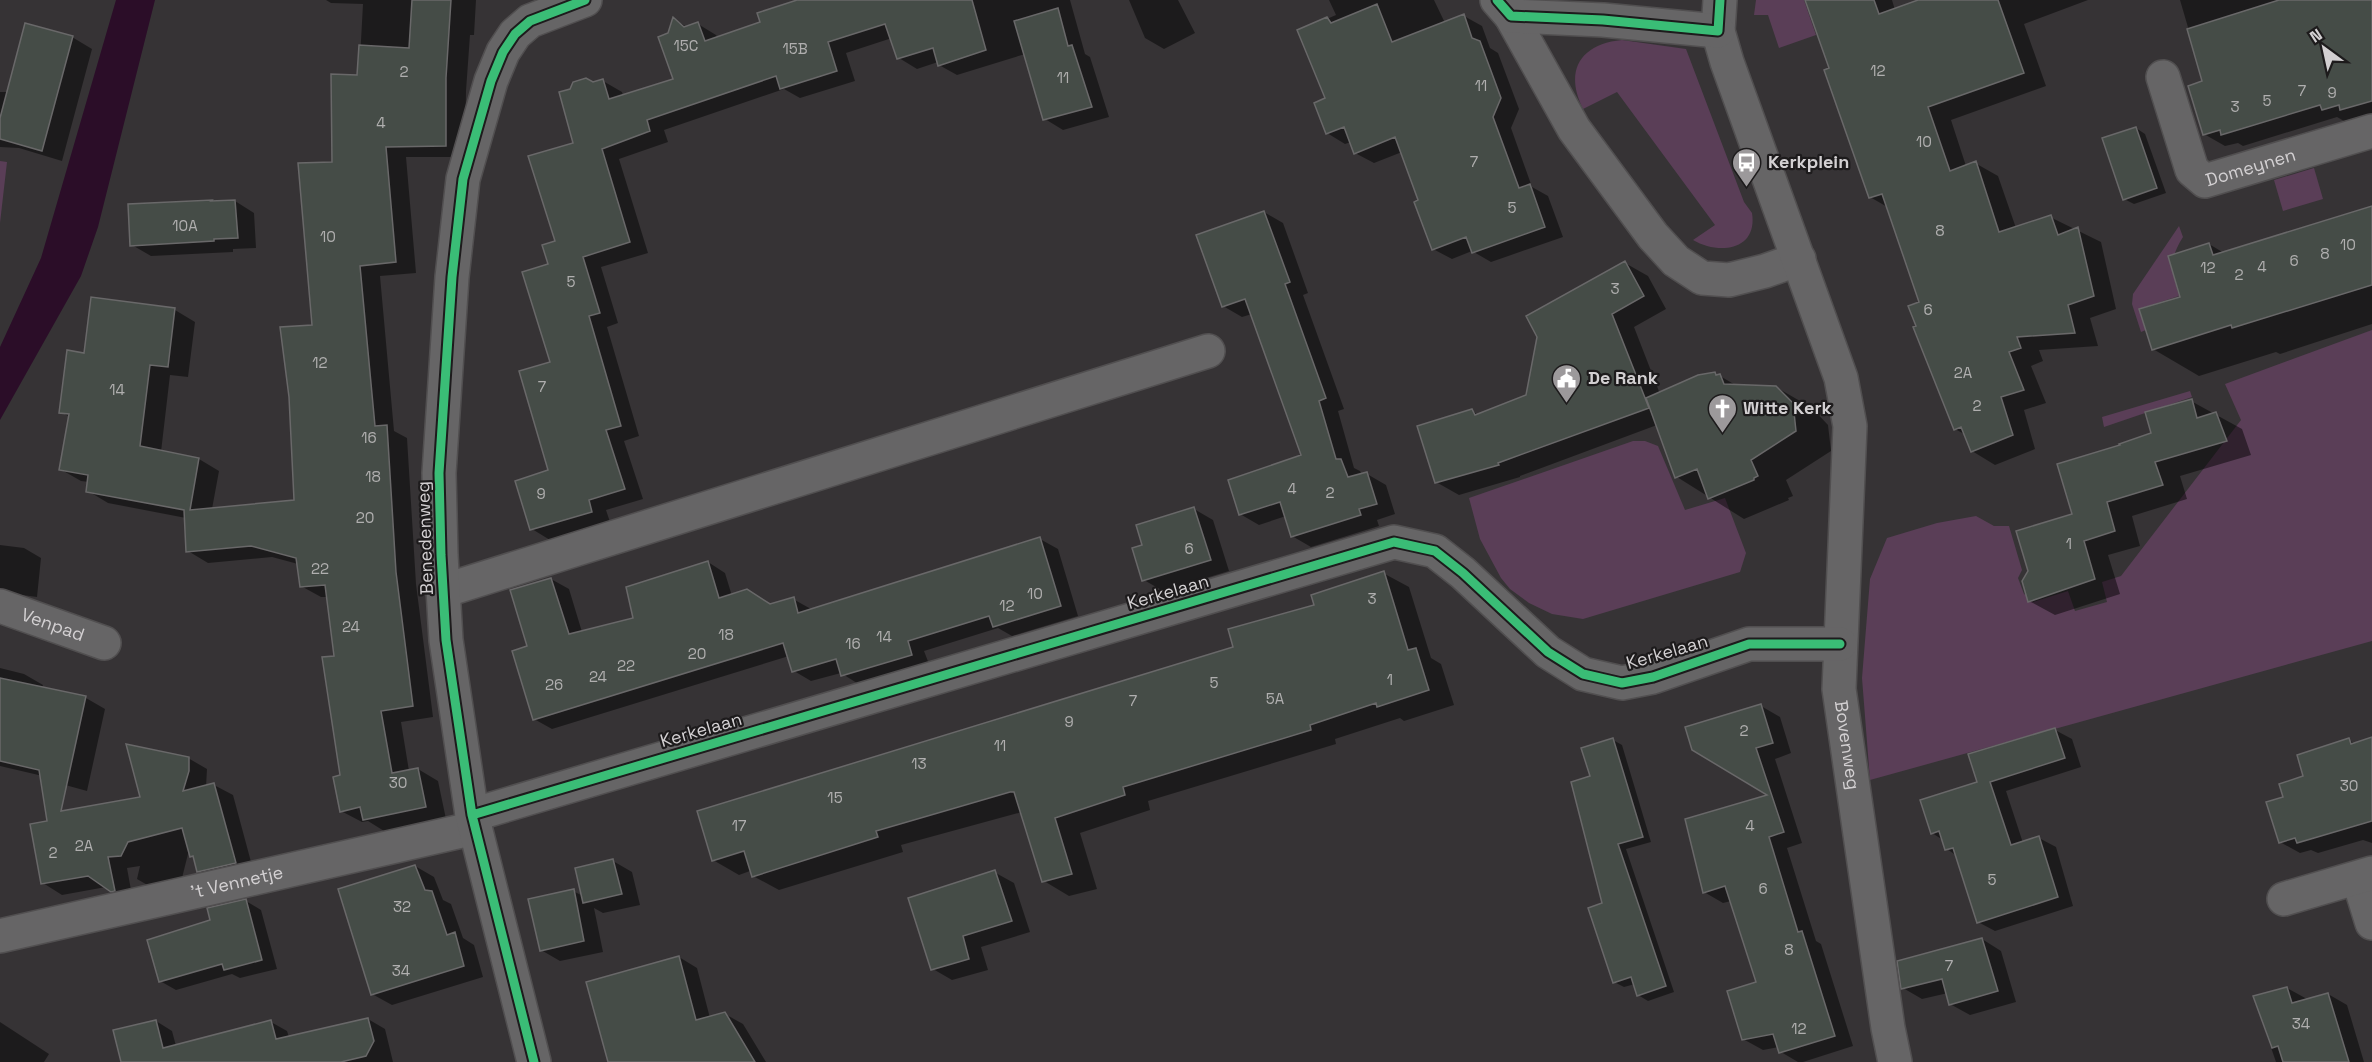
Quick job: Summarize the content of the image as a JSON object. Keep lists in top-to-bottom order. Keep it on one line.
{"streets":{"street":["Domeynen","Benedenweg","Kerkelaan","Venpad","Bovenweg","'t Vennetje"]},"crossings":[["Benedenweg","Kerkelaan"],["Benedenweg","'t Vennetje"],["Kerkelaan","Bovenweg"],["Kerkelaan","'t Vennetje"]],"places":{"bus stop":["Kerkplein"],"public building":["De Rank"],"church":["Witte Kerk"]},"house_numbers":["15C","15B","12","2","11","11","7","9","5","3","4","10","7","5","10A","8","10","10","8","6","4","12","2","5","3","6","12","2A","7","14","2","16","18","4","2","9","20","1","6","22","10","3","12","24","18","14","16","20","22","24","1","5","26","5A","7","9","2","11","13","30","30","15","17","4","2A","2","5","6","32","8","7","34","34","12"],"north":"top left"}
